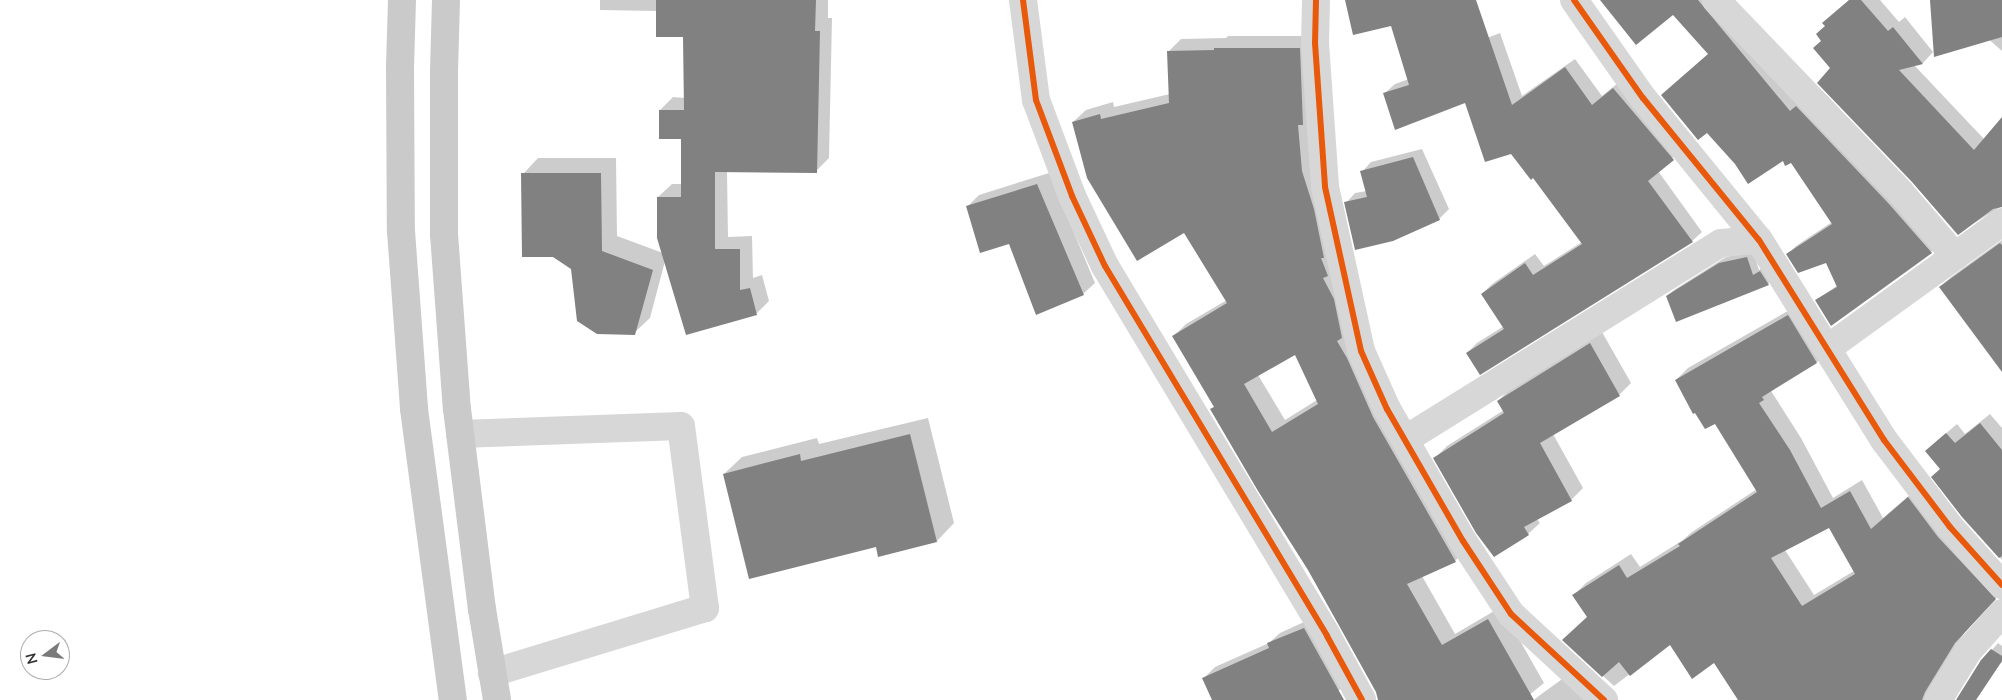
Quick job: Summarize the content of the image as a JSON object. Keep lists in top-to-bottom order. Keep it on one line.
{"north":"left"}
